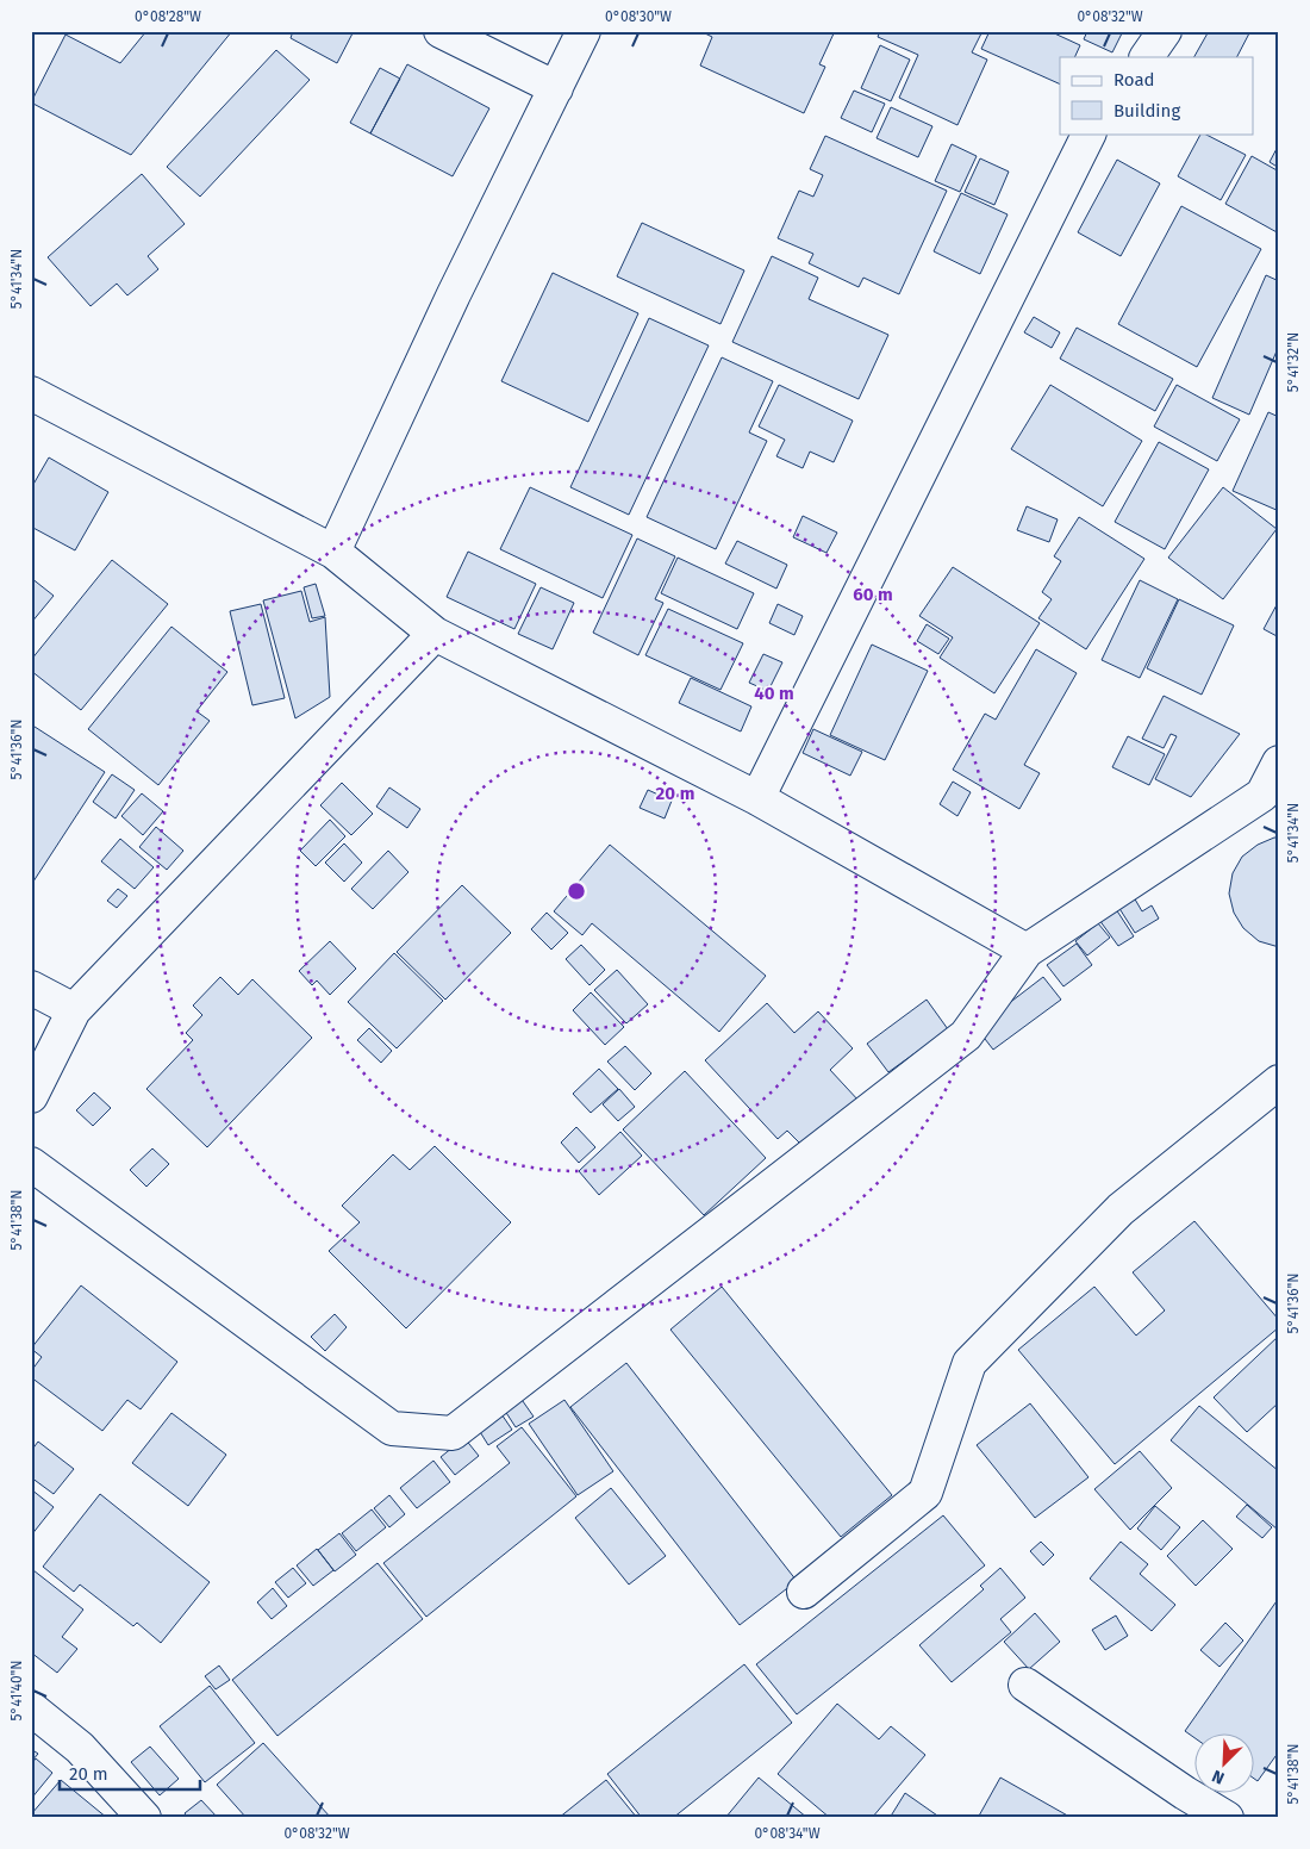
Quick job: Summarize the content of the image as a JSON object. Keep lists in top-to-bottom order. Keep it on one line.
{"legend":["Road","Building"],"scale_bar":"20 m","north":"bottom left","coordinates":["0°08'28\"W","0°08'30\"W","0°08'32\"W","5°41'34\"N","5°41'32\"N","5°41'36\"N","5°41'38\"N","5°41'40\"N","0°08'34\"W"],"rings":["60 m","40 m","20 m"]}
